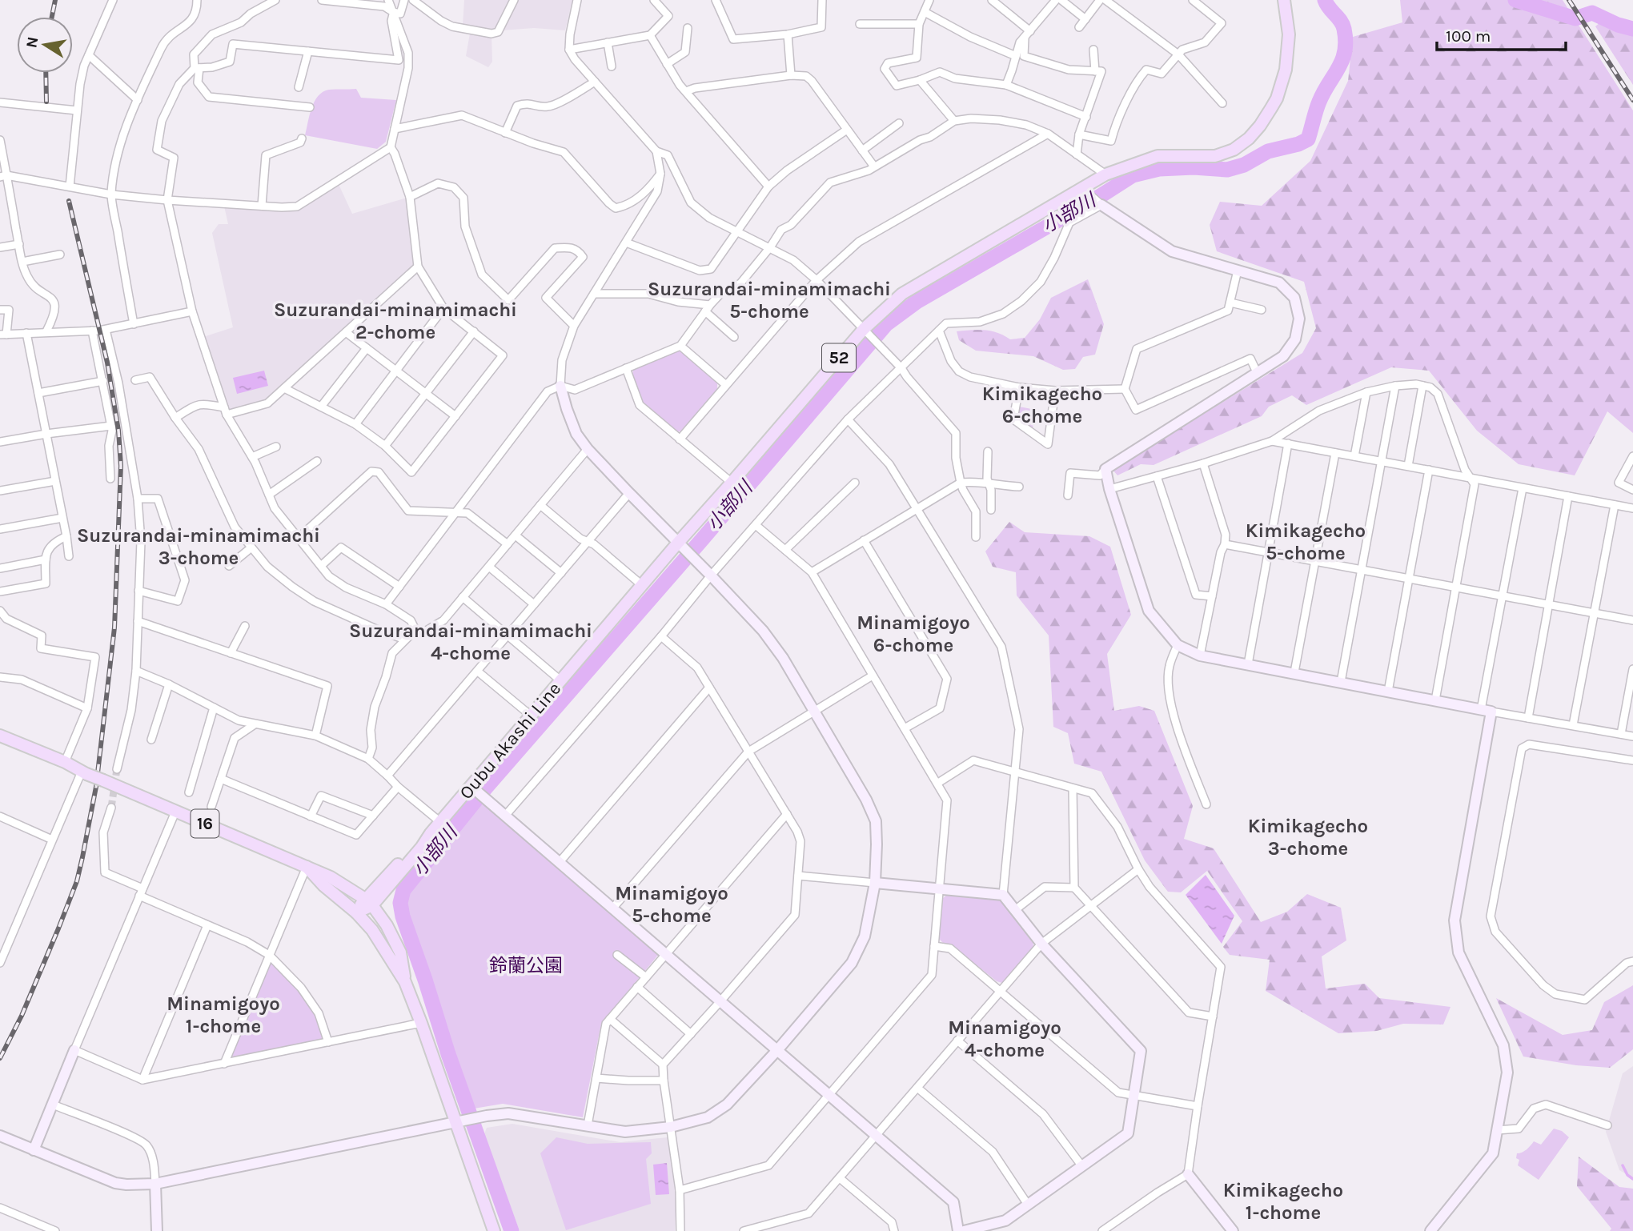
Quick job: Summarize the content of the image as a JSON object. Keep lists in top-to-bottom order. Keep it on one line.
{"streets":{"main road":["52","Oubu Akashi Line","16"]},"crossings":[["Oubu Akashi Line","16"]],"districts":["Suzurandai-minamimachi 5-chome","Suzurandai-minamimachi 2-chome","Kimikagecho 6-chome","Kimikagecho 5-chome","Suzurandai-minamimachi 3-chome","Minamigoyo 6-chome","Suzurandai-minamimachi 4-chome","Kimikagecho 3-chome","Minamigoyo 5-chome","Minamigoyo 1-chome","Minamigoyo 4-chome","Kimikagecho 1-chome"],"water":["小部川"],"parks":["鈴蘭公園"],"scale_bar":"100 m","north":"left"}
